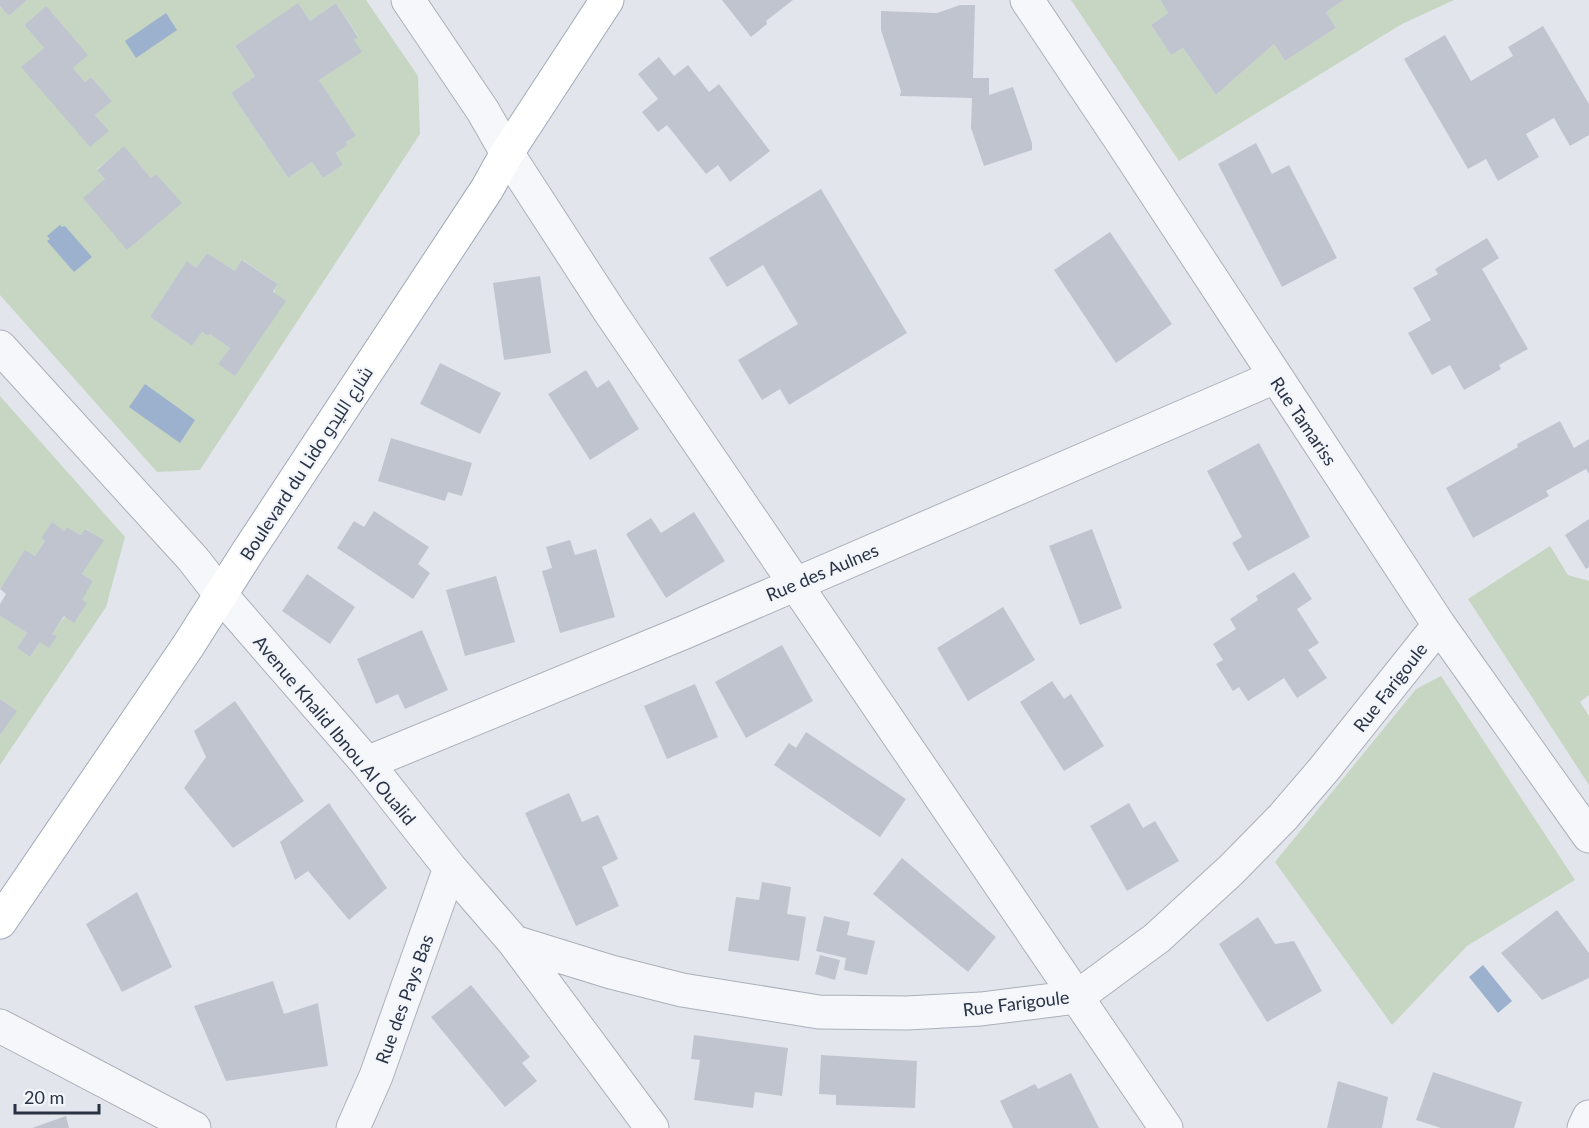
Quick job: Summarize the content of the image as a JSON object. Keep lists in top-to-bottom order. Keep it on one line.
{"streets":{"main road":["Boulevard du Lido شارع الليدو"],"street":["Rue Tamariss","Rue des Aulnes","Rue Farigoule","Avenue Khalid Ibnou Al Oualid","Rue des Pays Bas"]},"crossings":[["Rue Tamariss","Rue des Aulnes"],["Rue Tamariss","Rue Farigoule"],["Boulevard du Lido شارع الليدو","Avenue Khalid Ibnou Al Oualid"],["Rue des Aulnes","Avenue Khalid Ibnou Al Oualid"],["Rue Farigoule","Avenue Khalid Ibnou Al Oualid"],["Avenue Khalid Ibnou Al Oualid","Rue des Pays Bas"]],"scale_bar":"20 m"}
